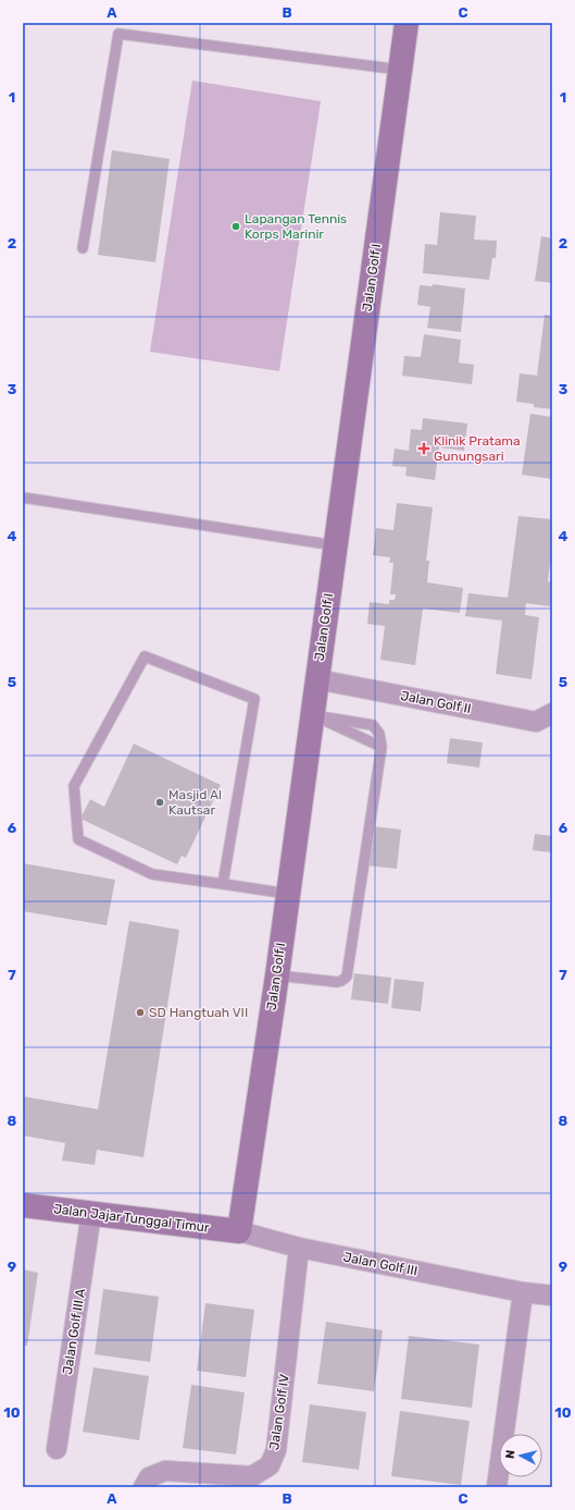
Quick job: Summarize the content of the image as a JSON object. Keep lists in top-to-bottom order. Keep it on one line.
{"streets":{"main road":["Jalan Golf I","Jalan Jajar Tunggal Timur"],"street":["Jalan Golf II","Jalan Golf III","Jalan Golf III A","Jalan Golf IV"]},"crossings":[["Jalan Golf I","Jalan Golf II"],["Jalan Golf I","Jalan Jajar Tunggal Timur"],["Jalan Golf I","Jalan Golf III"],["Jalan Jajar Tunggal Timur","Jalan Golf III"],["Jalan Jajar Tunggal Timur","Jalan Golf III A"],["Jalan Golf III","Jalan Golf IV"]],"places":{"other":["Lapangan Tennis Korps Marinir","Masjid Al Kautsar","SD Hangtuah VII"],"health":["Klinik Pratama Gunungsari"]},"north":"left","grid":{"columns":["A","B","C"],"rows":["1","2","3","4","5","6","7","8","9","10"]}}
